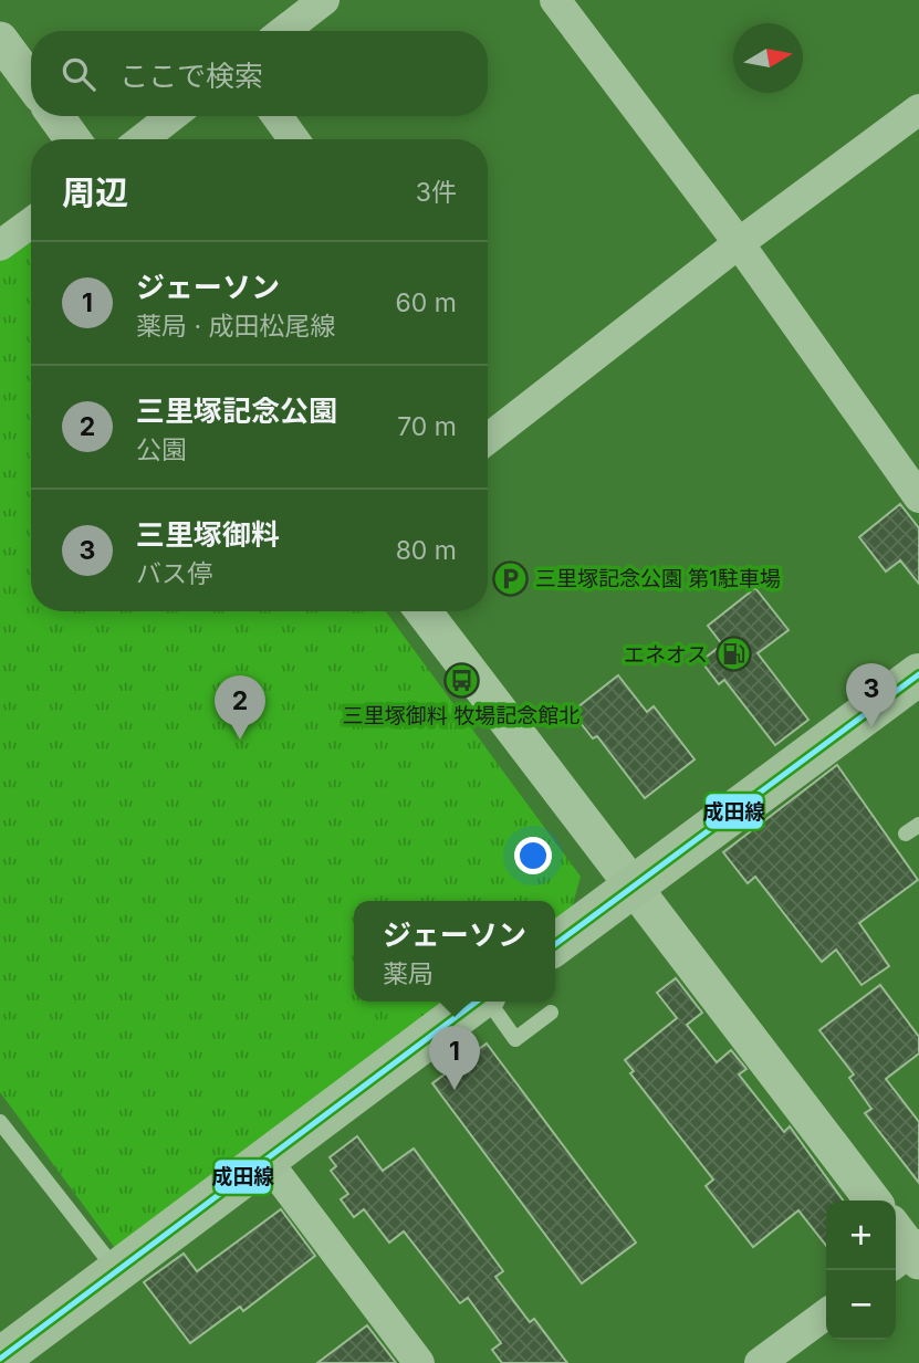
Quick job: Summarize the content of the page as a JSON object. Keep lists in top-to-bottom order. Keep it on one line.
{"places":{"parking":["三里塚記念公園 第1駐車場"],"fuel station":["エネオス"],"bus stop":["三里塚御料 牧場記念館北"]},"lines":["transit line 成田線"],"north":"right","page":{"search":"ここで検索","heading":["周辺","3件"],"list":[{"mark":"1","name":"ジェーソン","note":"薬局 · 成田松尾線","value":"60 m"},{"mark":"2","name":"三里塚記念公園","note":"公園","value":"70 m"},{"mark":"3","name":"三里塚御料","note":"バス停","value":"80 m"}],"pins":["3","2","1"],"popup":["ジェーソン","薬局"],"map_buttons":["+","−"]}}
